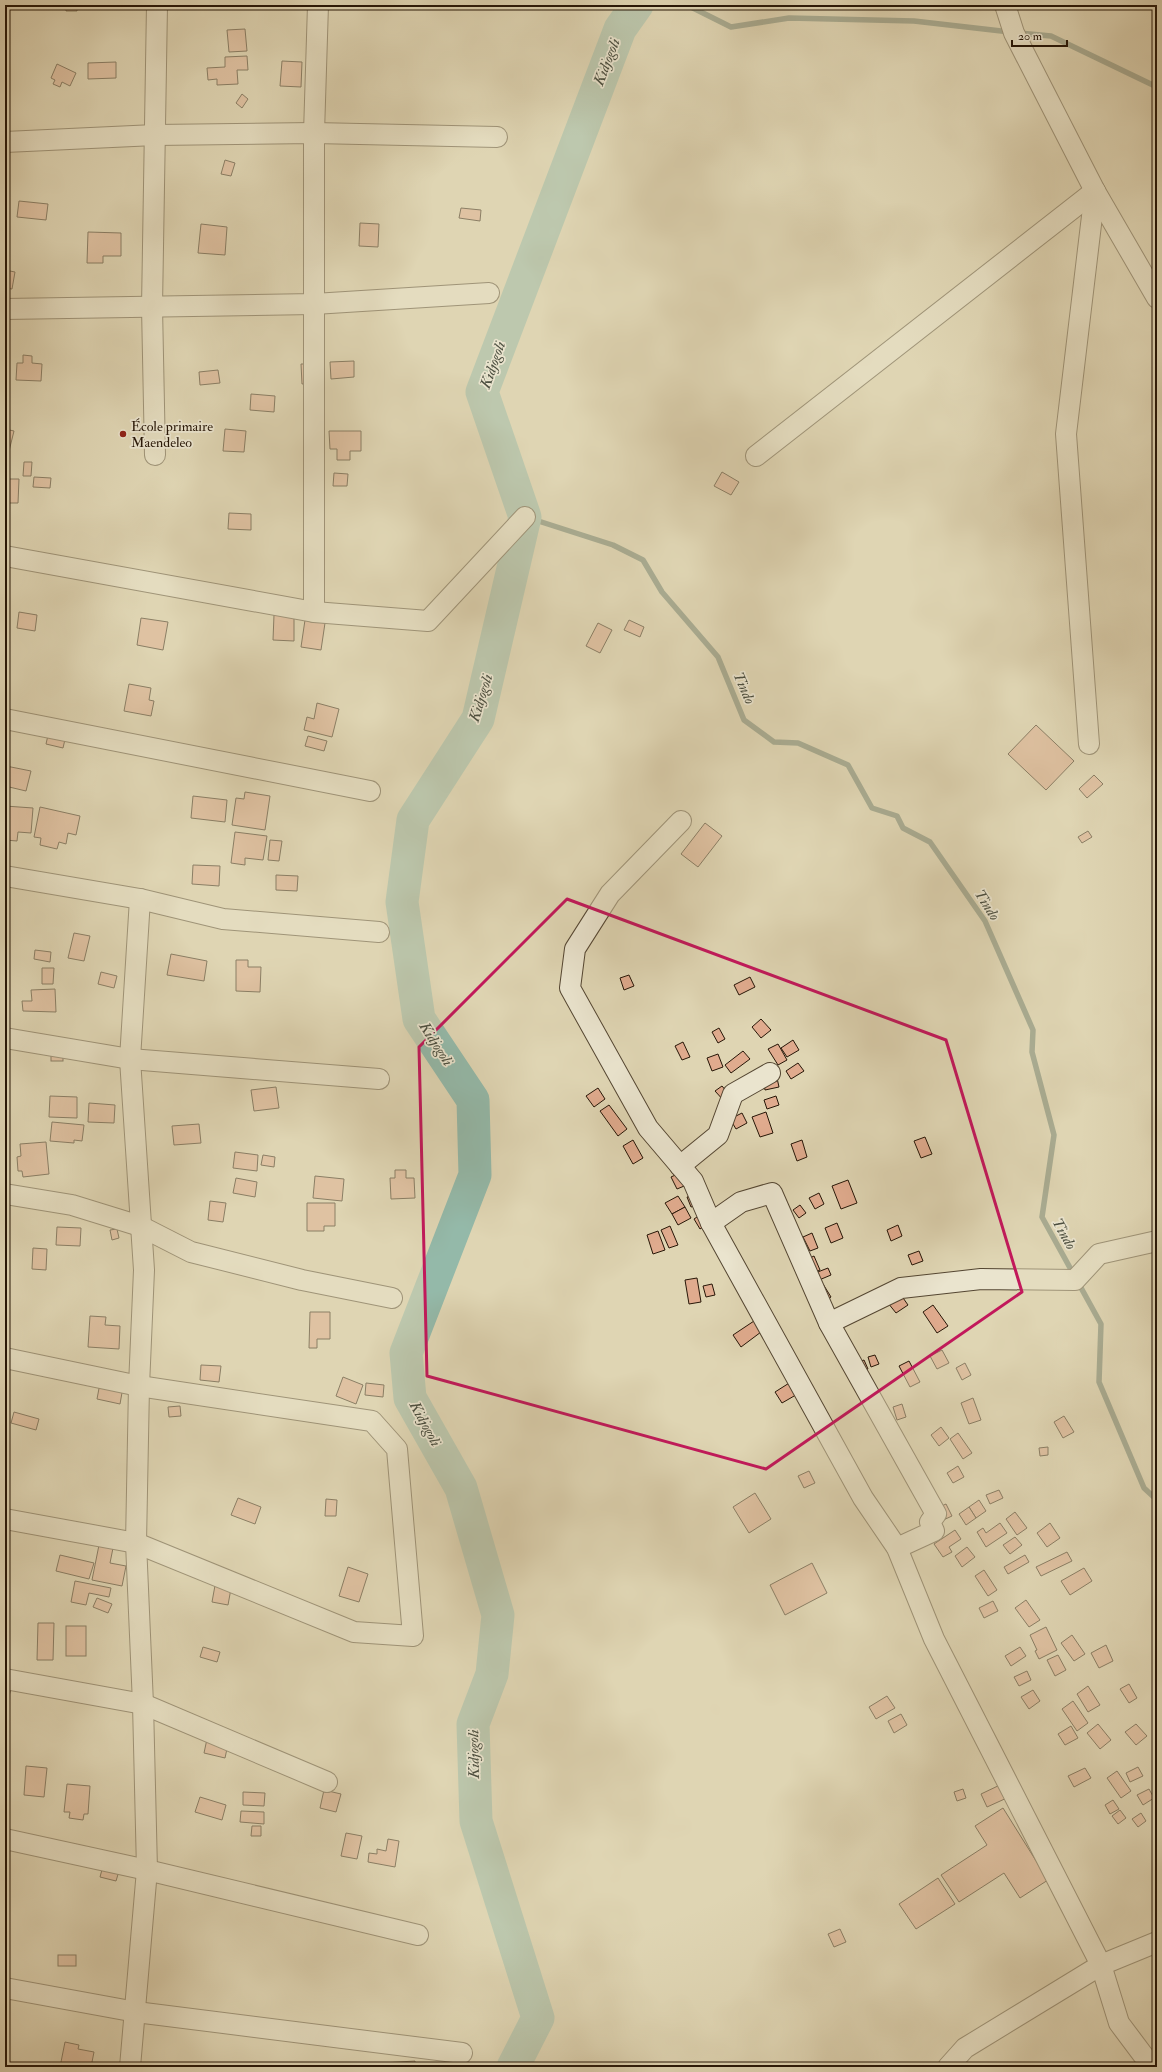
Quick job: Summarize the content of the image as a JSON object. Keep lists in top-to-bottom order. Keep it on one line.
{"water":["Kidjogoli","Tindo"],"places":["École primaire Maendeleo"],"scale_bar":"20 m"}
